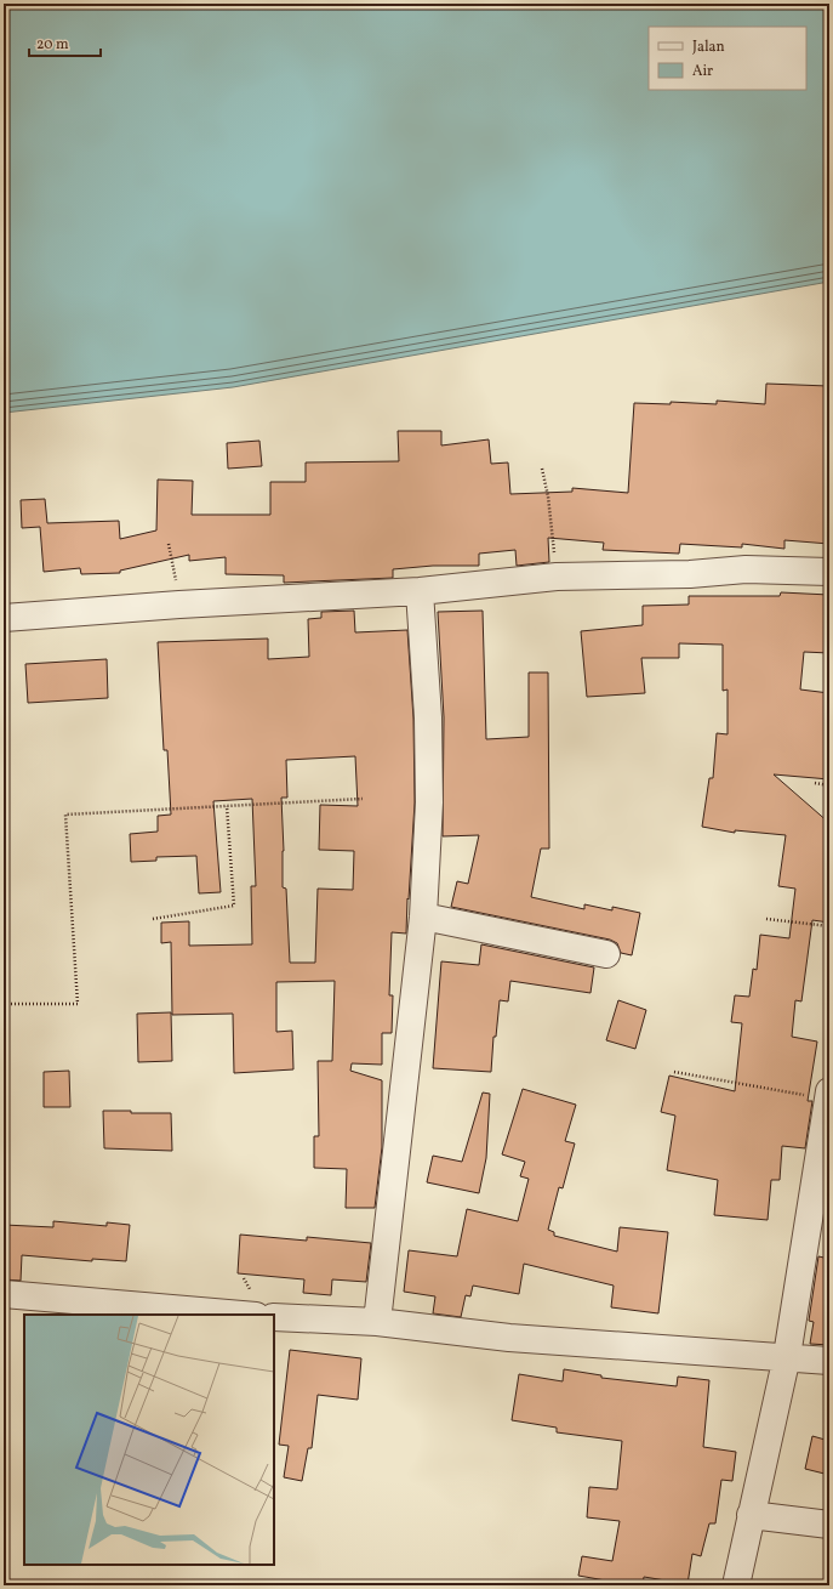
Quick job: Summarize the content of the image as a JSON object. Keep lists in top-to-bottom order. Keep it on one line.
{"legend":["Jalan","Air"],"scale_bar":"20 m"}
